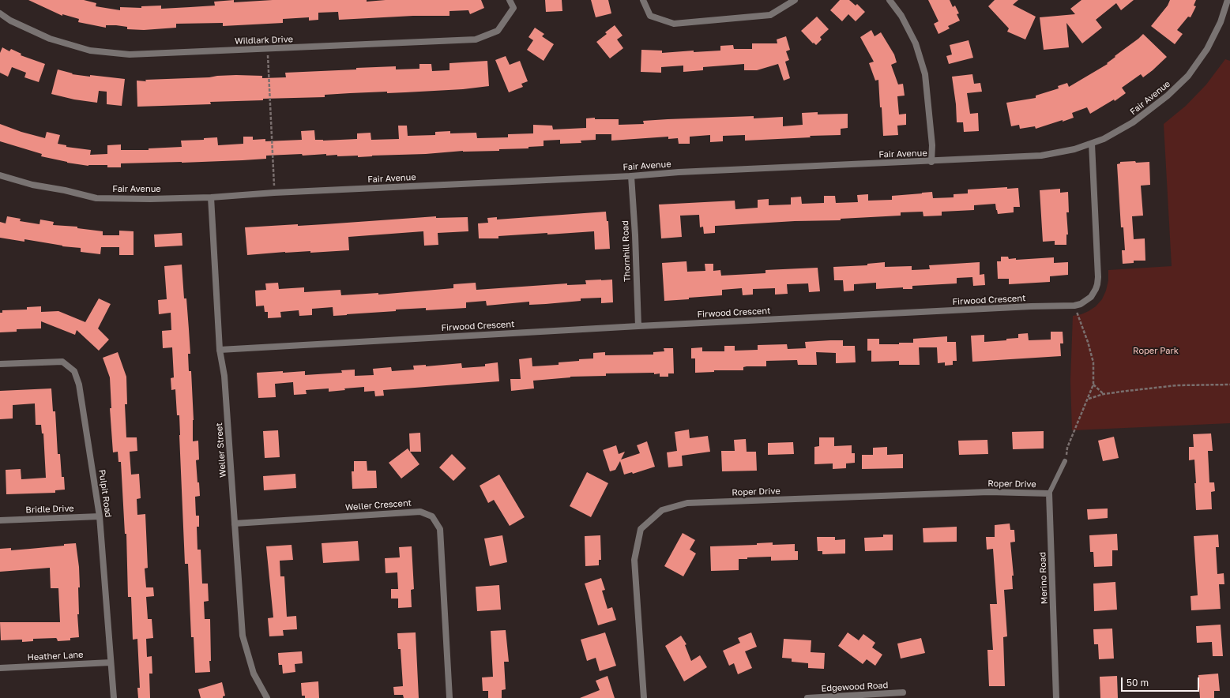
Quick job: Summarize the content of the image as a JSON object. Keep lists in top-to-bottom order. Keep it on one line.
{"streets":{"street":["Wildlark Drive","Fair Avenue","Thornhill Road","Firwood Crescent","Weller Street","Roper Drive","Pulpit Road","Weller Crescent","Bridle Drive","Merino Road","Heather Lane","Edgewood Road"]},"crossings":[["Fair Avenue","Thornhill Road"],["Fair Avenue","Firwood Crescent"],["Fair Avenue","Weller Street"],["Thornhill Road","Firwood Crescent"],["Firwood Crescent","Weller Street"],["Weller Street","Weller Crescent"],["Roper Drive","Merino Road"],["Pulpit Road","Bridle Drive"],["Pulpit Road","Heather Lane"]],"parks":["Roper Park"],"scale_bar":"50 m"}
